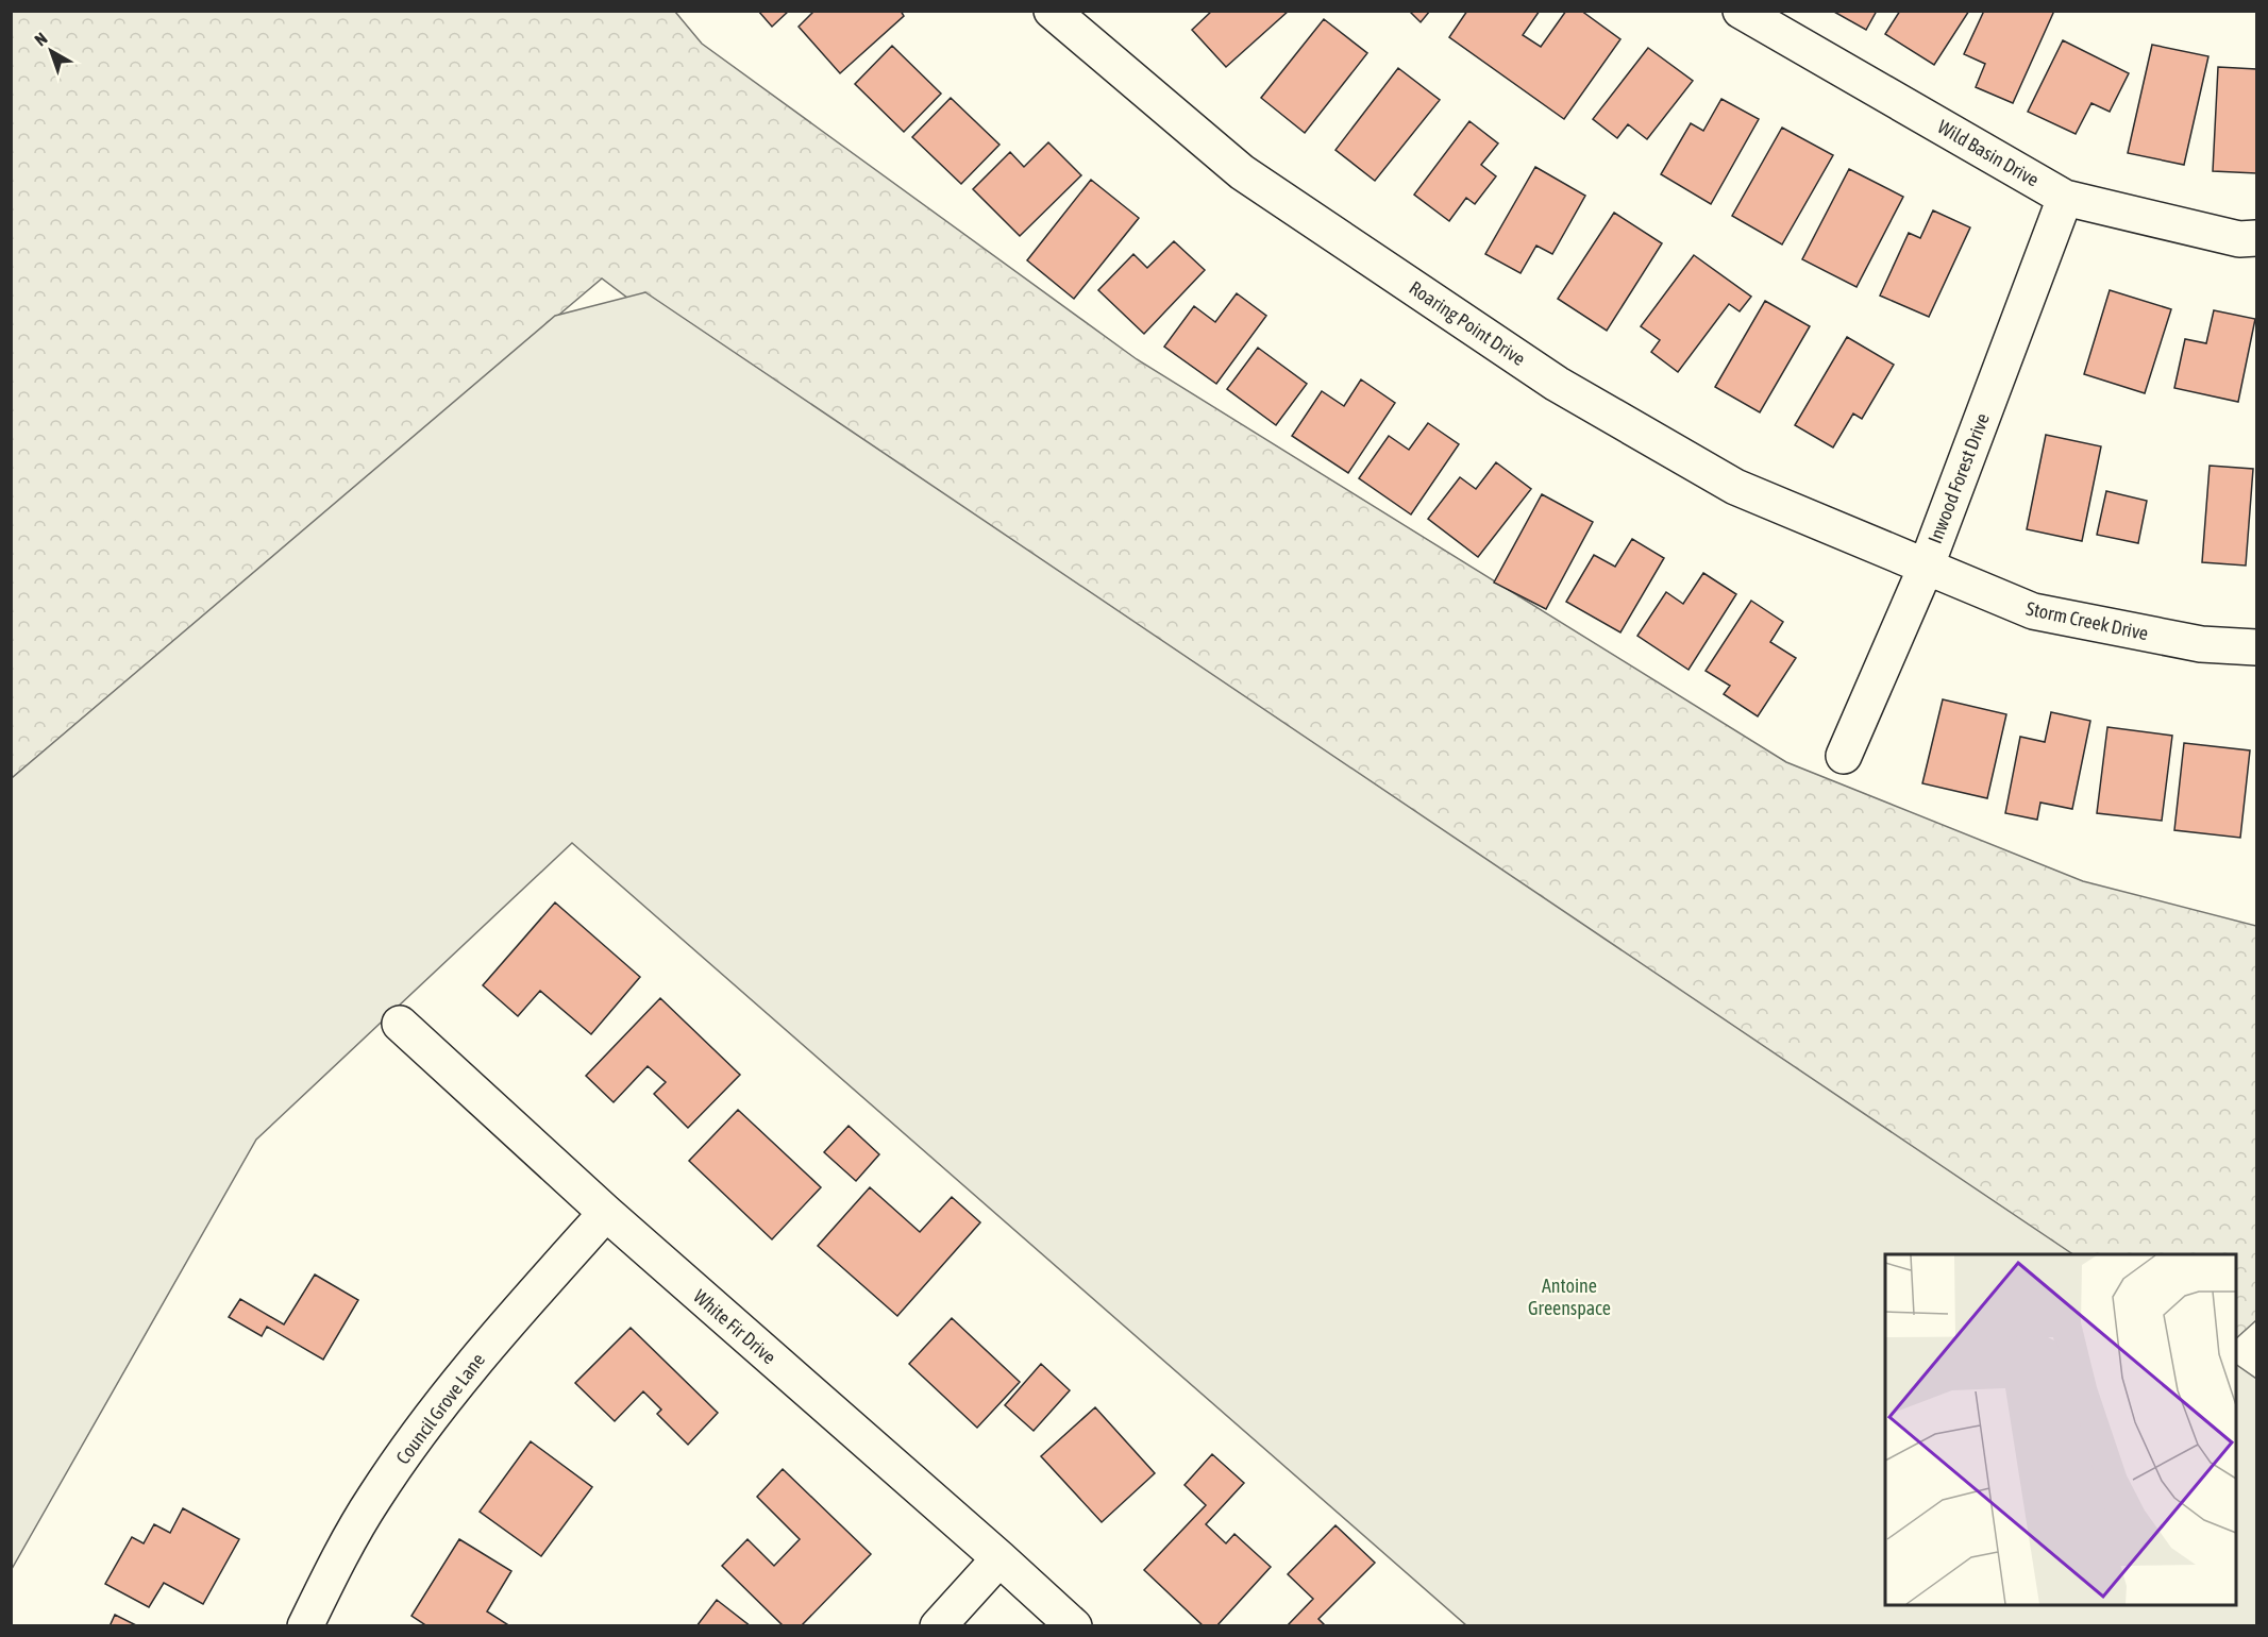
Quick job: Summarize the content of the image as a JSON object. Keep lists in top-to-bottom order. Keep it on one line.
{"streets":{"street":["Wild Basin Drive","Roaring Point Drive","Inwood Forest Drive","Storm Creek Drive","White Fir Drive","Council Grove Lane"]},"crossings":[["Wild Basin Drive","Inwood Forest Drive"],["Roaring Point Drive","Inwood Forest Drive"],["Roaring Point Drive","Storm Creek Drive"],["Inwood Forest Drive","Storm Creek Drive"],["White Fir Drive","Council Grove Lane"]],"parks":["Antoine Greenspace"],"north":"top left"}
